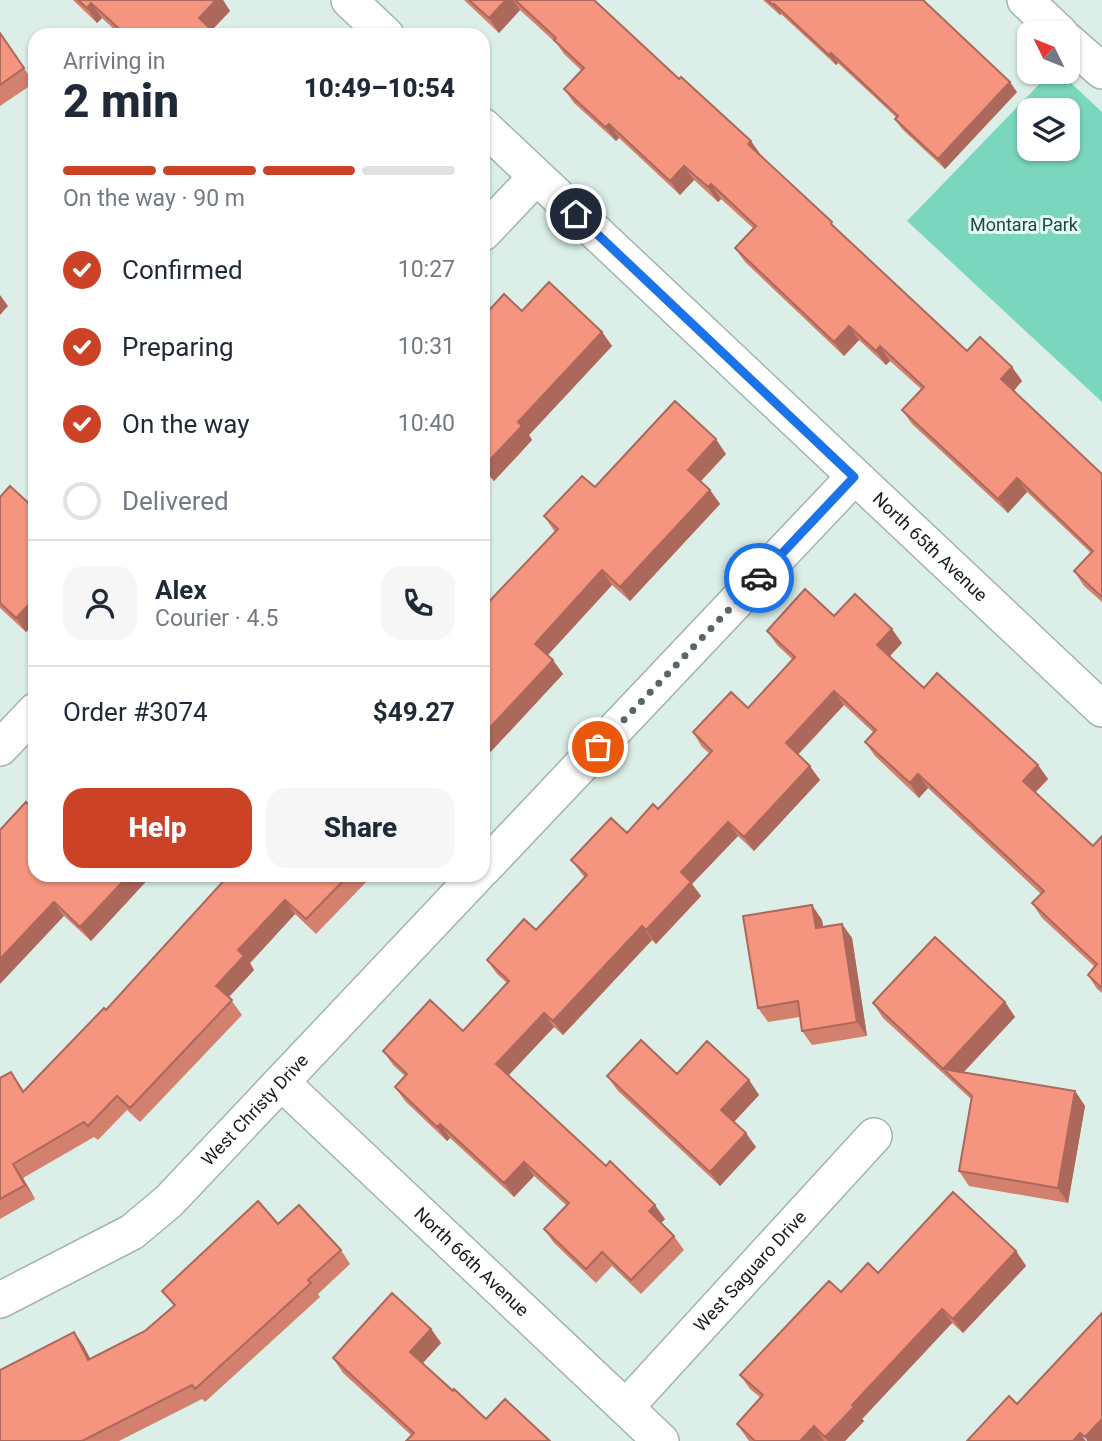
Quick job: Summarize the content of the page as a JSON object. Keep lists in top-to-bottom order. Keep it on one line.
{"streets":{"street":["North 65th Avenue","West Christy Drive","North 66th Avenue","West Saguaro Drive"]},"crossings":[["West Christy Drive","North 66th Avenue"],["North 66th Avenue","West Saguaro Drive"]],"parks":["Montara Park"],"north":"top left","page":{"heading":["2 min","Arriving in","10:49–10:54"],"panel":["Alex","Courier · 4.5","Order #3074","$49.27"],"bar":"On the way · 90 m","list":[["Confirmed","10:27"],["Preparing","10:31"],["On the way","10:40"],"Delivered"],"buttons":["Help","Share"]}}
